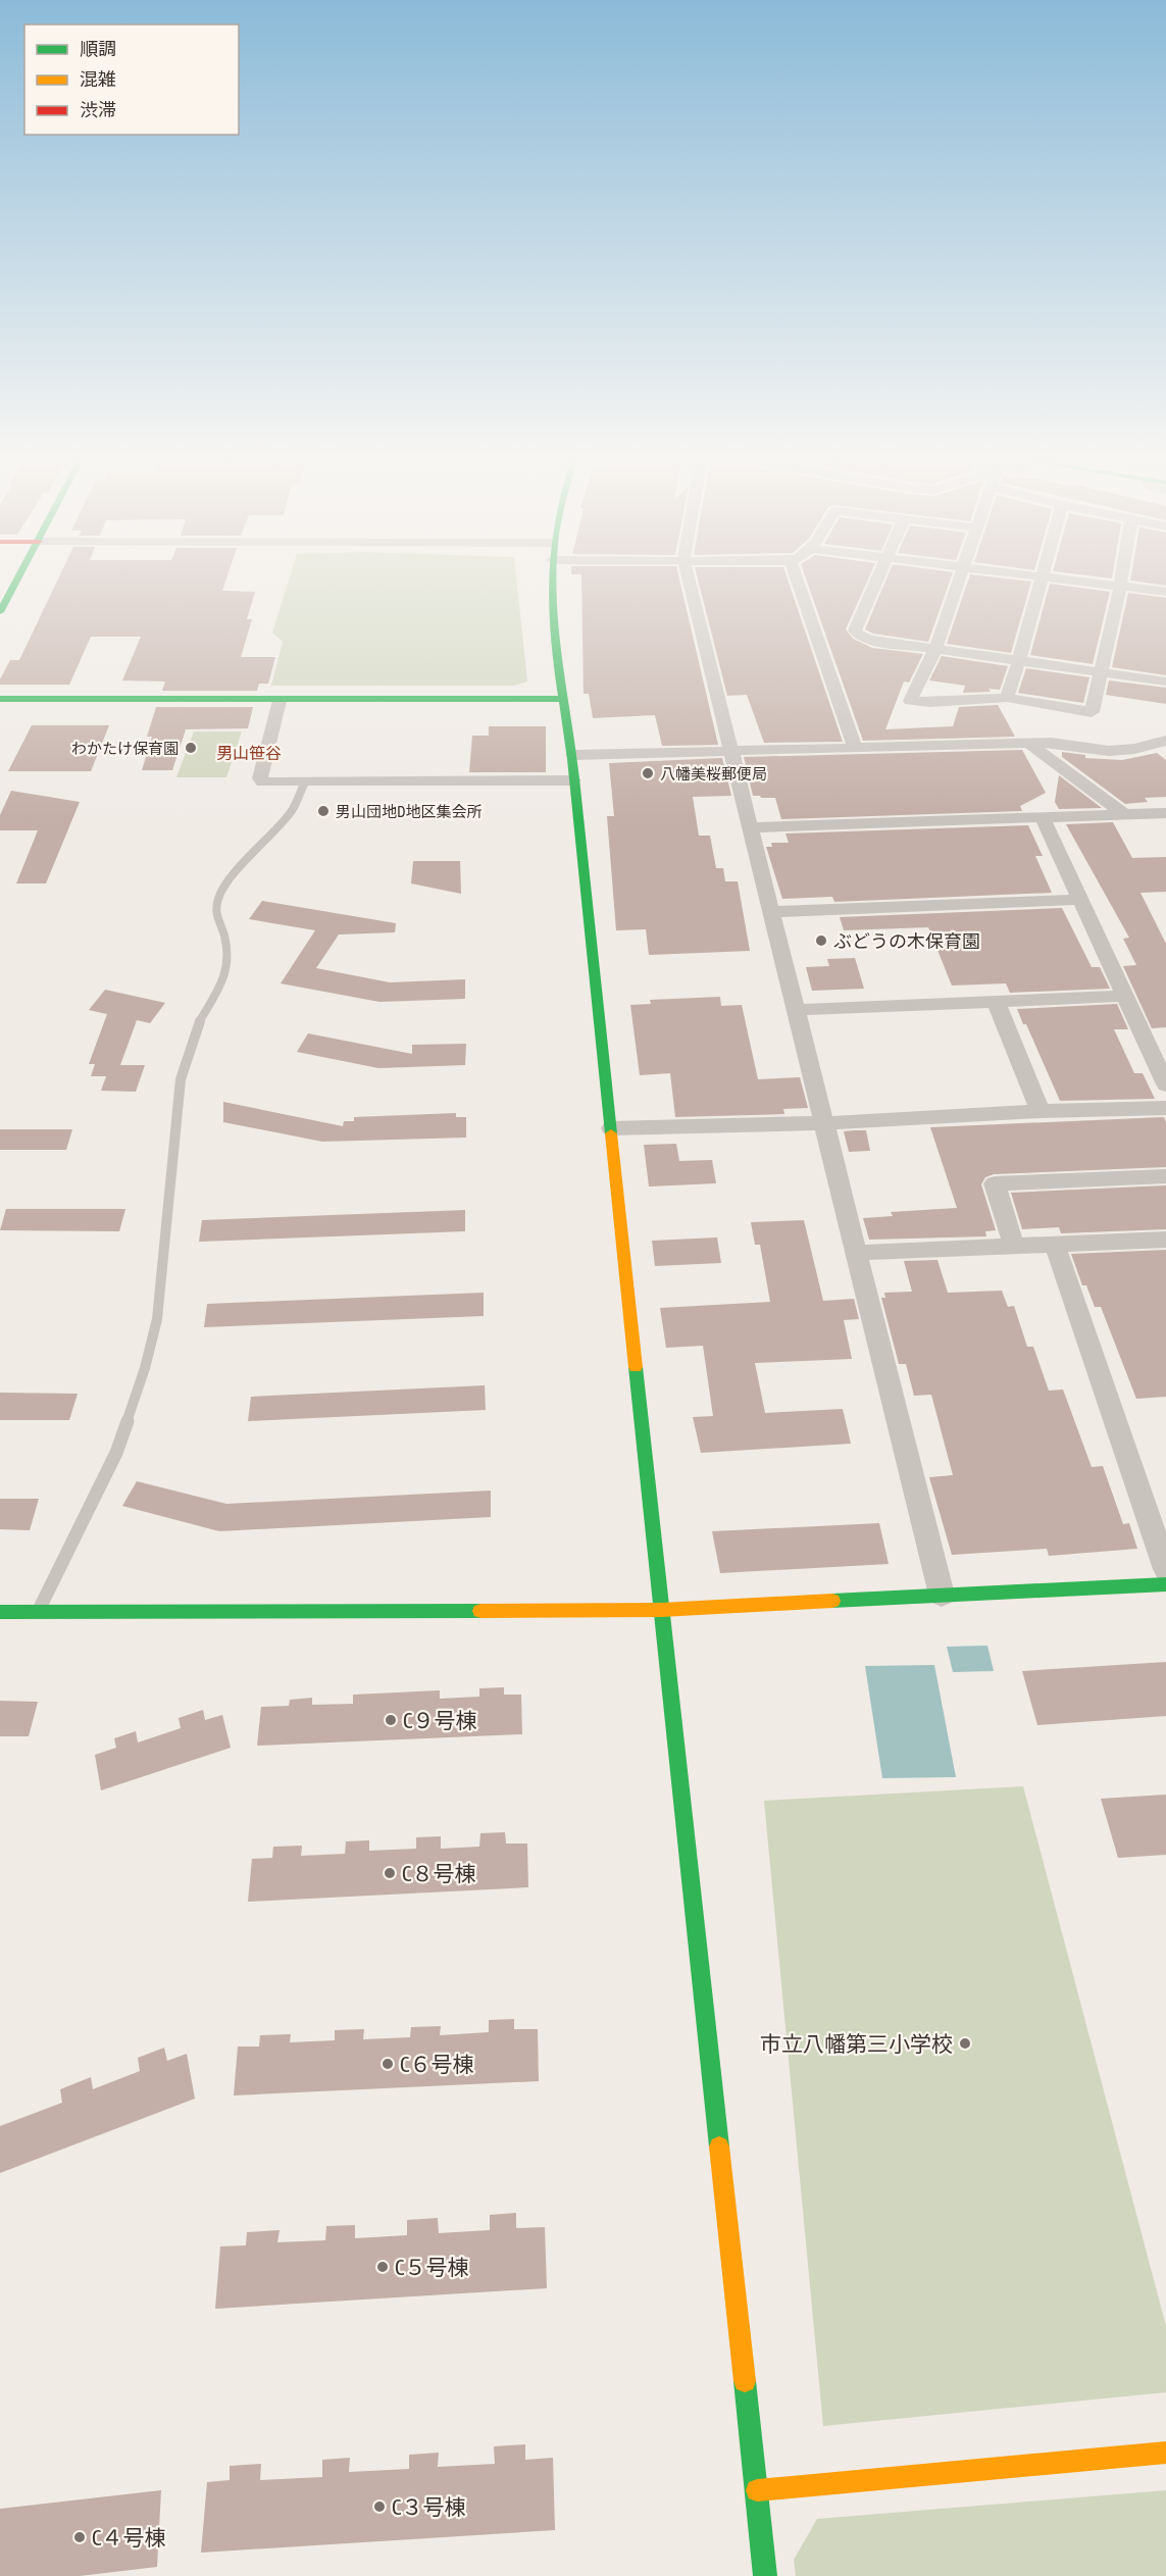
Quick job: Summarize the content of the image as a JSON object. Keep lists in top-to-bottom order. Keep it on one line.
{"districts":["男山笹谷"],"places":["わかたけ保育園","八幡美桜郵便局","男山団地D地区集会所","ぶどうの木保育園","C９号棟","C８号棟","市立八幡第三小学校","C６号棟","C５号棟","C３号棟","C４号棟"],"legend":["順調","混雑","渋滞"]}
